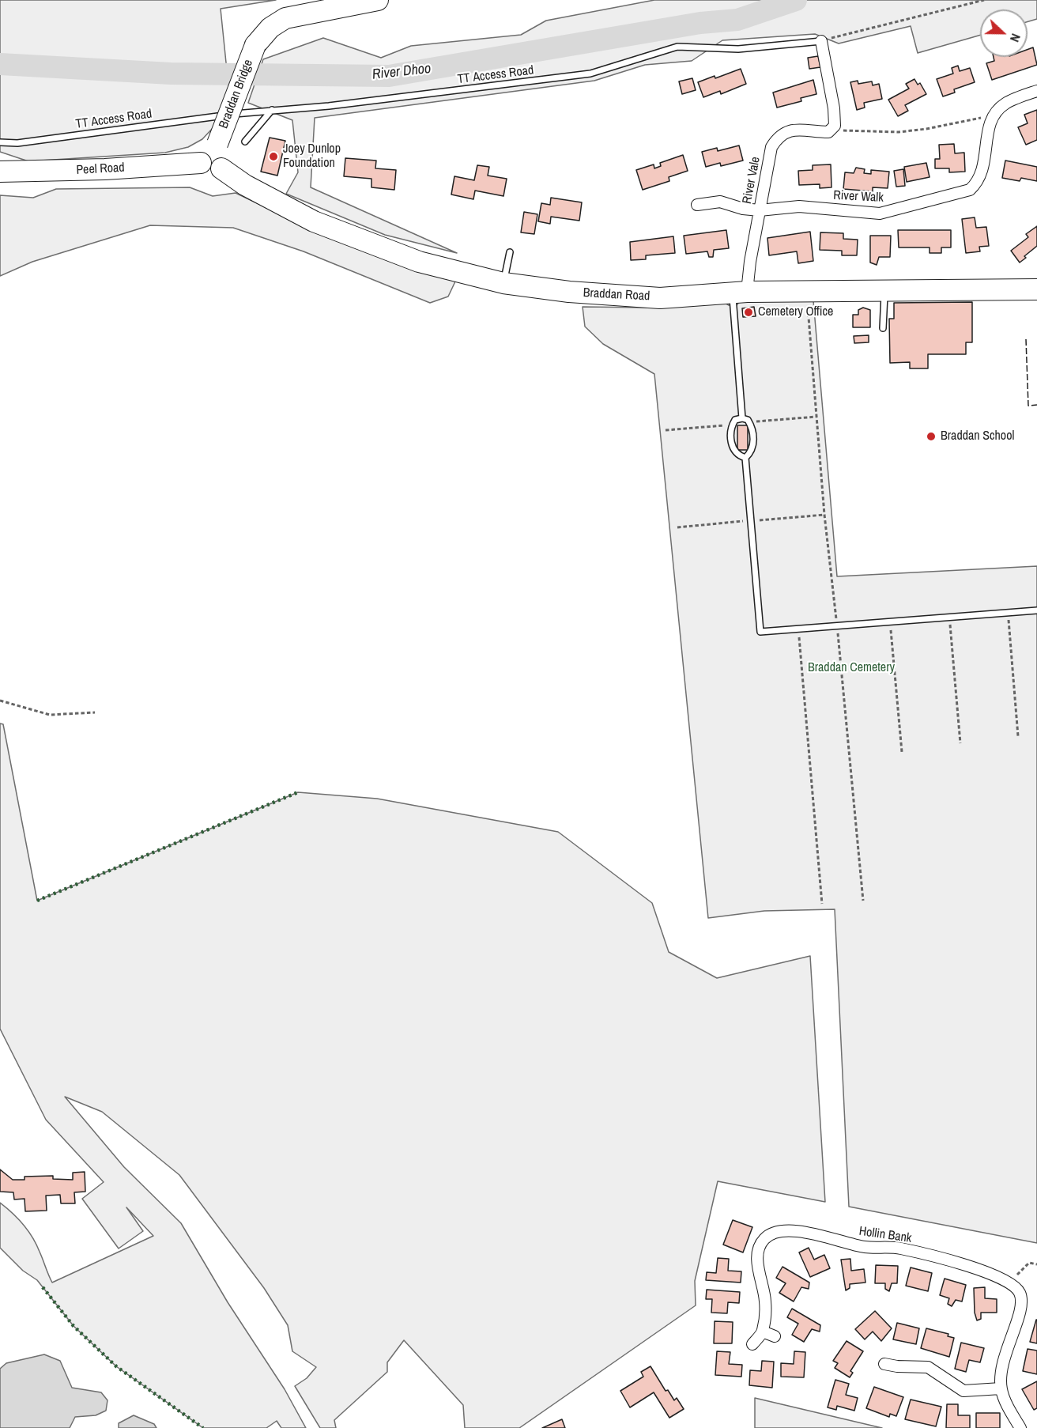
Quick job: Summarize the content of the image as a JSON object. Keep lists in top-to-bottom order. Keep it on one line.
{"streets":{"highway":["Braddan Bridge","Peel Road","Braddan Road"],"street":["River Vale","River Walk","Hollin Bank"],"lane":["TT Access Road"]},"crossings":[["Braddan Bridge","Peel Road"],["Braddan Bridge","Braddan Road"],["Peel Road","Braddan Road"],["River Vale","River Walk"],["River Vale","Braddan Road"]],"water":["River Dhoo"],"parks":["Braddan Cemetery"],"places":["Joey Dunlop Foundation","Cemetery Office","Braddan School"],"north":"right"}
